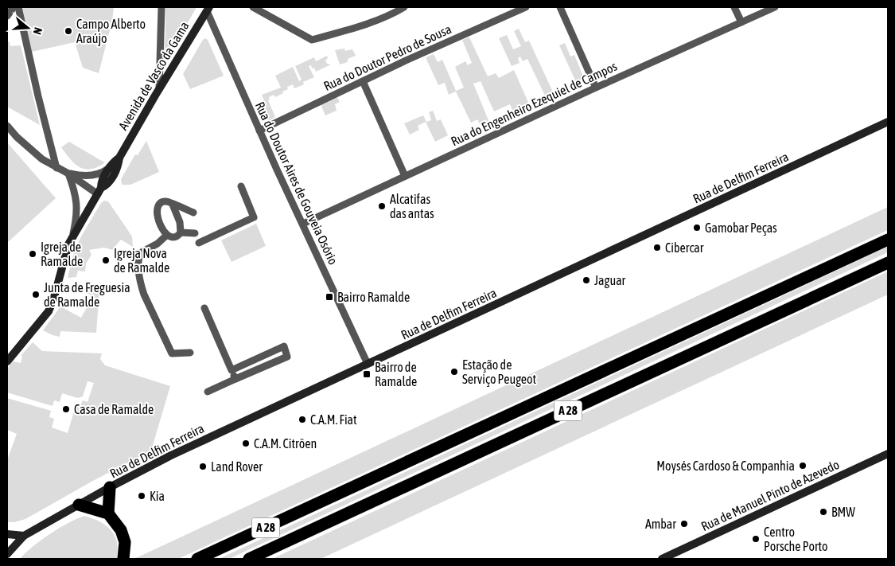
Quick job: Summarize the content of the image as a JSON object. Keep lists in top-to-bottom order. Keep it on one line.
{"streets":{"highway":["A 28"],"street":["Rua do Doutor Pedro de Sousa","Avenida de Vasco da Gama","Rua do Engenheiro Ezequiel de Campos","Rua de Delfim Ferreira","Rua do Doutor Aires de Gouveia Osório","Rua de Manuel Pinto de Azevedo"]},"crossings":[["Rua do Doutor Pedro de Sousa","Rua do Doutor Aires de Gouveia Osório"],["Avenida de Vasco da Gama","Rua do Doutor Aires de Gouveia Osório"],["Rua do Engenheiro Ezequiel de Campos","Rua do Doutor Aires de Gouveia Osório"],["Rua de Delfim Ferreira","Rua do Doutor Aires de Gouveia Osório"]],"places":{"other":["Campo Alberto Araújo","Alcatifas das antas","Gamobar Peças","Cibercar","Igreja de Ramalde","Igreja Nova de Ramalde","Jaguar","Junta de Freguesia de Ramalde","Estação de Serviço Peugeot","Casa de Ramalde","C.A.M. Fiat","C.A.M. Citröen","Moysés Cardoso & Companhia","Land Rover","Kia","BMW","Ambar","Centro Porsche Porto"],"transit":["Bairro Ramalde","Bairro de Ramalde"]},"north":"right"}
